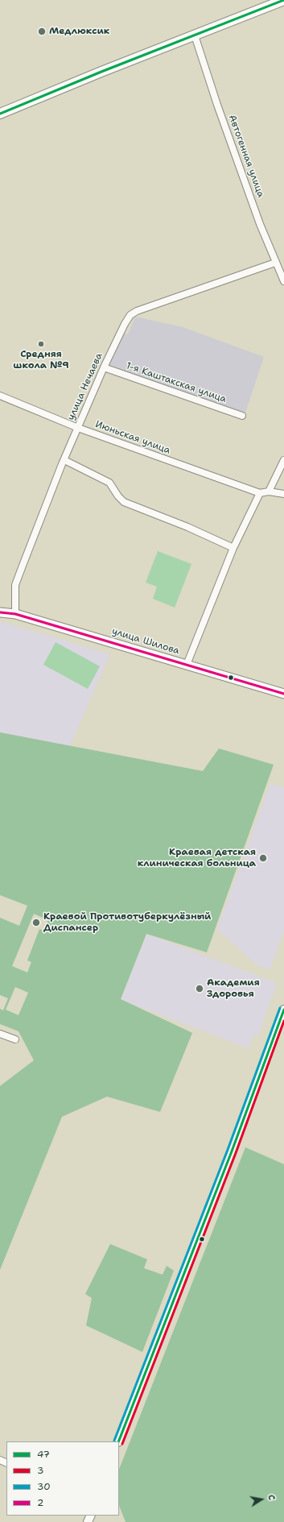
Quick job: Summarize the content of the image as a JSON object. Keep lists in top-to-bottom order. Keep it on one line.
{"streets":{"main road":["улица Шилова"],"street":["Автогенная улица","1-я Каштакская улица","улица Нечаева","Июньская улица"]},"crossings":[["Автогенная улица","улица Нечаева"],["1-я Каштакская улица","улица Нечаева"],["улица Нечаева","Июньская улица"],["улица Нечаева","улица Шилова"]],"places":["Медлюксик","Средняя школа №9","Краевая детская клиническая больница","Краевой Противотуберкулёзный Диспансер","Академия Здоровья"],"lines":["transit line 47","transit line 2","transit line 30","transit line 3"],"legend":["47","3","30","2"],"north":"right"}
